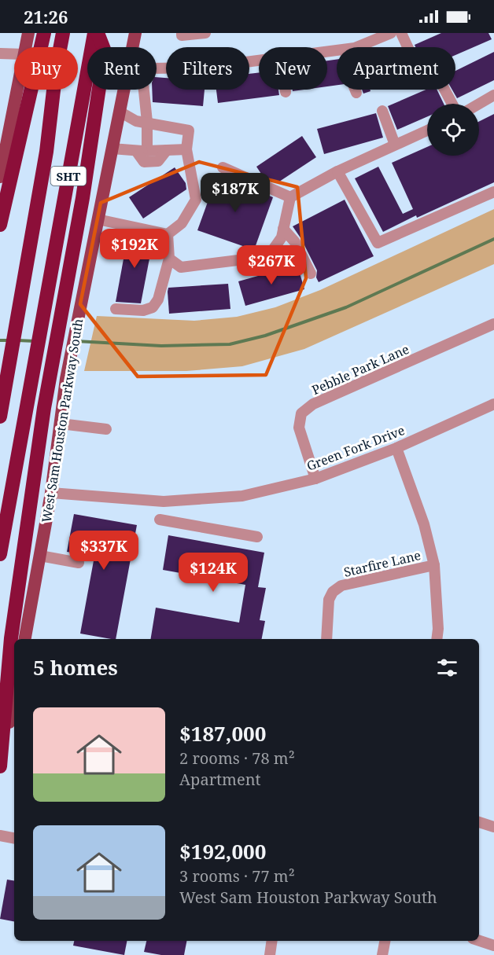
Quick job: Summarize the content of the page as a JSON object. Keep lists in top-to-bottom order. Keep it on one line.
{"streets":{"highway":["SHT"],"main road":["West Sam Houston Parkway South"],"street":["Pebble Park Lane","Green Fork Drive","Starfire Lane"]},"crossings":[["Pebble Park Lane","Green Fork Drive"],["West Sam Houston Parkway South","Green Fork Drive"]],"page":{"status":"21:26","chip":["Buy","Rent","Filters","New","Apartment"],"price":["$187K","$192K","$267K","$337K","$124K"],"heading":"5 homes","list":[{"name":"$187,000","note":"2 rooms · 78 m² · Apartment"},{"name":"$192,000","note":"3 rooms · 77 m² · West Sam Houston Parkway South"}]}}
